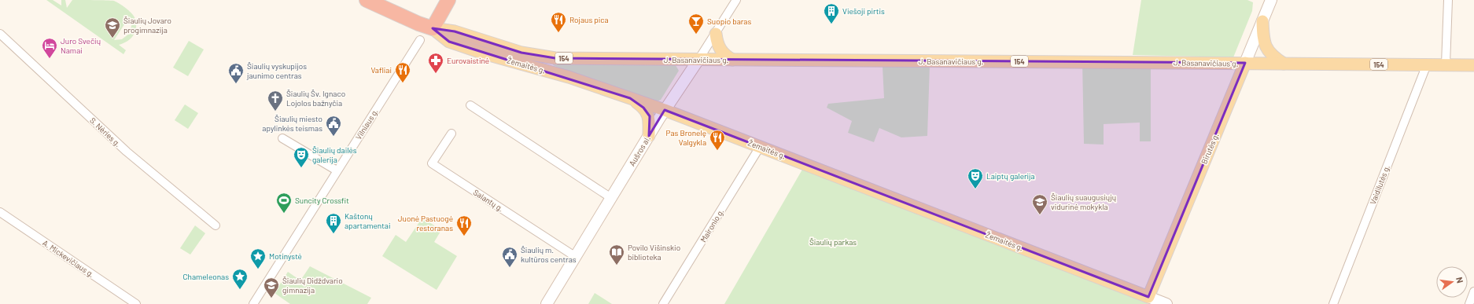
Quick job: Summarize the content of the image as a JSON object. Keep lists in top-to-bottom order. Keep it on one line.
{"streets":{"highway":["Žemaitės g."],"main road":["154","J. Basanavičiaus g.","Birutės g.","Aušros al."],"street":["Vilniaus g.","S. Nėries g.","Vaidilutės g.","Salantų g.","Maironio g.","A. Mickevičiaus g."]},"crossings":[["J. Basanavičiaus g.","Žemaitės g."],["J. Basanavičiaus g.","Birutės g."],["J. Basanavičiaus g.","Aušros al."],["J. Basanavičiaus g.","Vaidilutės g."],["Žemaitės g.","Birutės g."],["Žemaitės g.","Aušros al."],["Žemaitės g.","Maironio g."],["Aušros al.","Salantų g."]],"parks":["Šiaulių parkas"],"places":{"building":["Viešoji pirtis","Kaštonų apartamentai"],"restaurant":["Rojaus pica","Vafliai","Pas Bronelę Valgykla","Juonė Pastuogė restoranas"],"bar":["Suopio baras"],"school or university":["Šiaulių Jovaro progimnazija","Šiaulių suaugusiųjų vidurinė mokykla","Šiaulių Didždvario gimnazija"],"hotel":["Juro Svečių Namai"],"pharmacy":["Eurovaistinė"],"public building":["Šiaulių vyskupijos jaunimo centras","Šiaulių miesto apylinkės teismas","Šiaulių m. kultūros centras"],"church":["Šiaulių Šv. Ignaco Lojolos bažnyčia"],"theatre":["Šiaulių dailės galerija","Laiptų galerija"],"sports":["Suncity Crossfit"],"library":["Povilo Višinskio biblioteka"],"place":["Motinystė","Chameleonas"]},"north":"right"}
